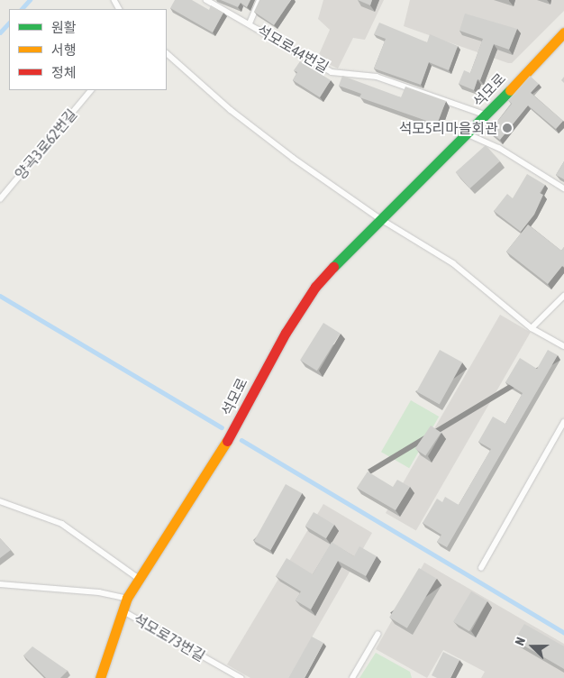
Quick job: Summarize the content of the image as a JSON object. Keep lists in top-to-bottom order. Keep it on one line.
{"streets":{"street":["석모로"],"lane":["석모로44번길","양곡3로62번길","석모로73번길"]},"crossings":[["석모로44번길","석모로"],["석모로","석모로73번길"]],"places":["석모5리마을회관"],"legend":["원활","서행","정체"],"north":"left"}
